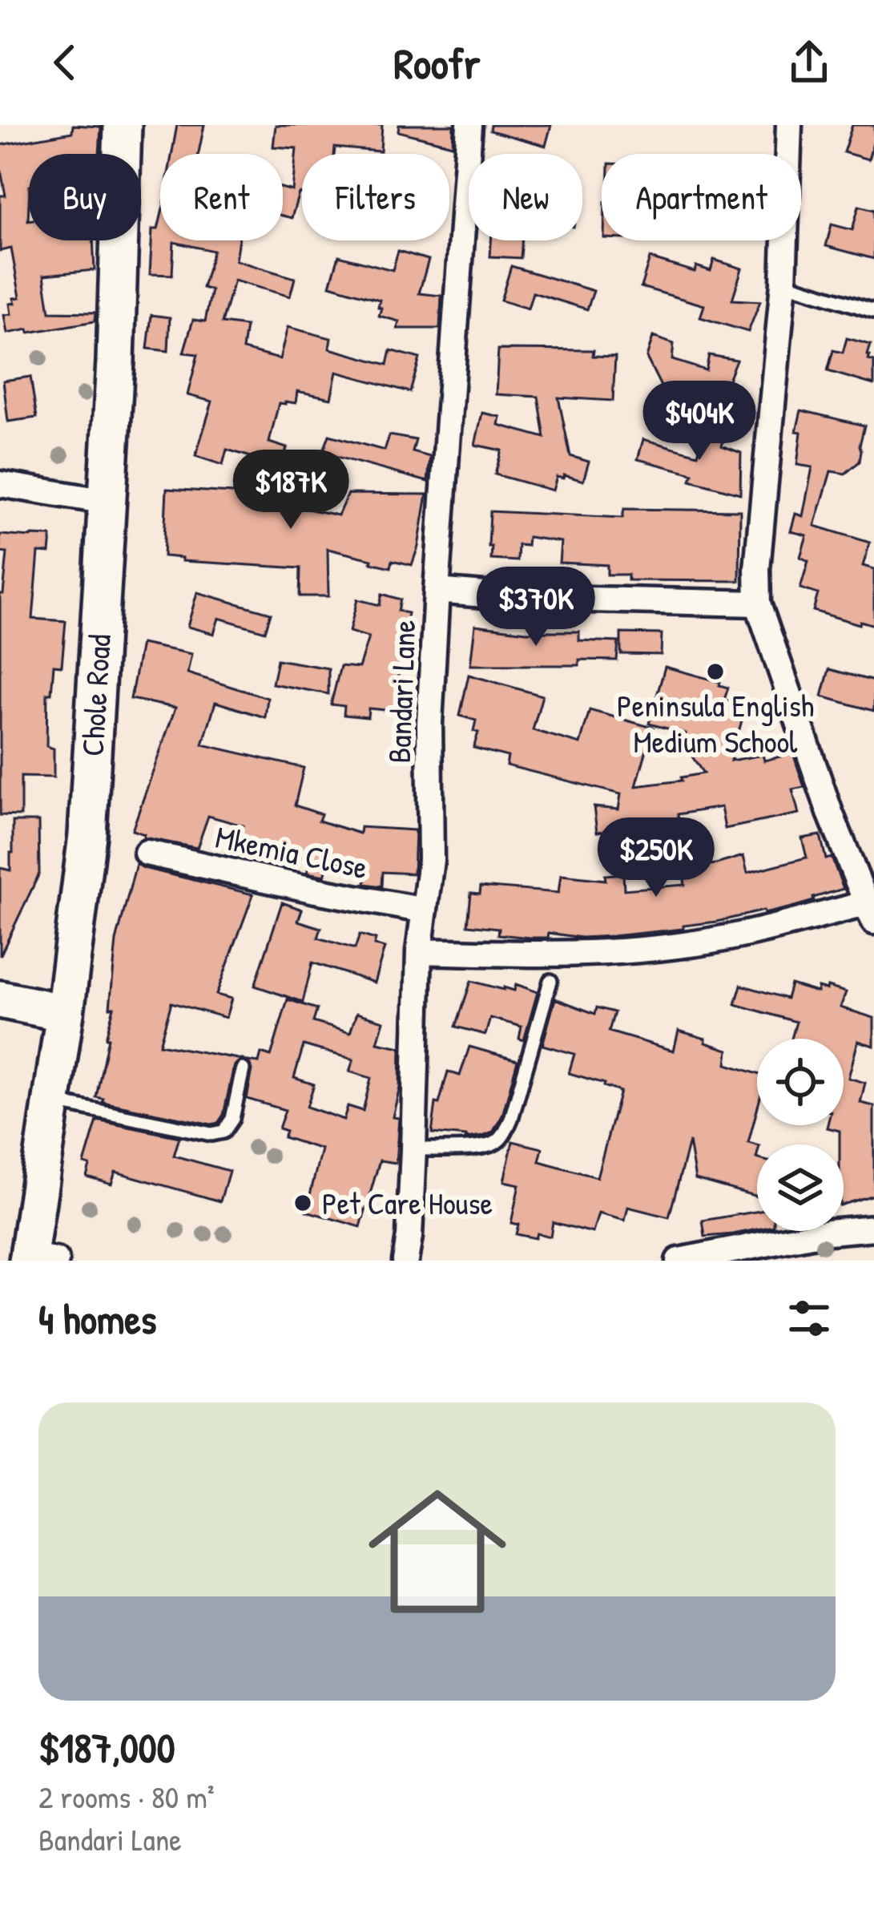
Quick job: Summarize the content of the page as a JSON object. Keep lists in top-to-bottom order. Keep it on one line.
{"streets":{"street":["Bandari Lane","Chole Road","Mkemia Close"]},"crossings":[["Bandari Lane","Mkemia Close"]],"places":["Peninsula English Medium School","Pet Care House"],"page":{"header":"Roofr","chip":["Buy","Rent","Filters","New","Apartment"],"price":["$404K","$187K","$370K","$250K"],"heading":"4 homes","list":[{"name":"$187,000","note":"2 rooms · 80 m² · Bandari Lane"}]}}
